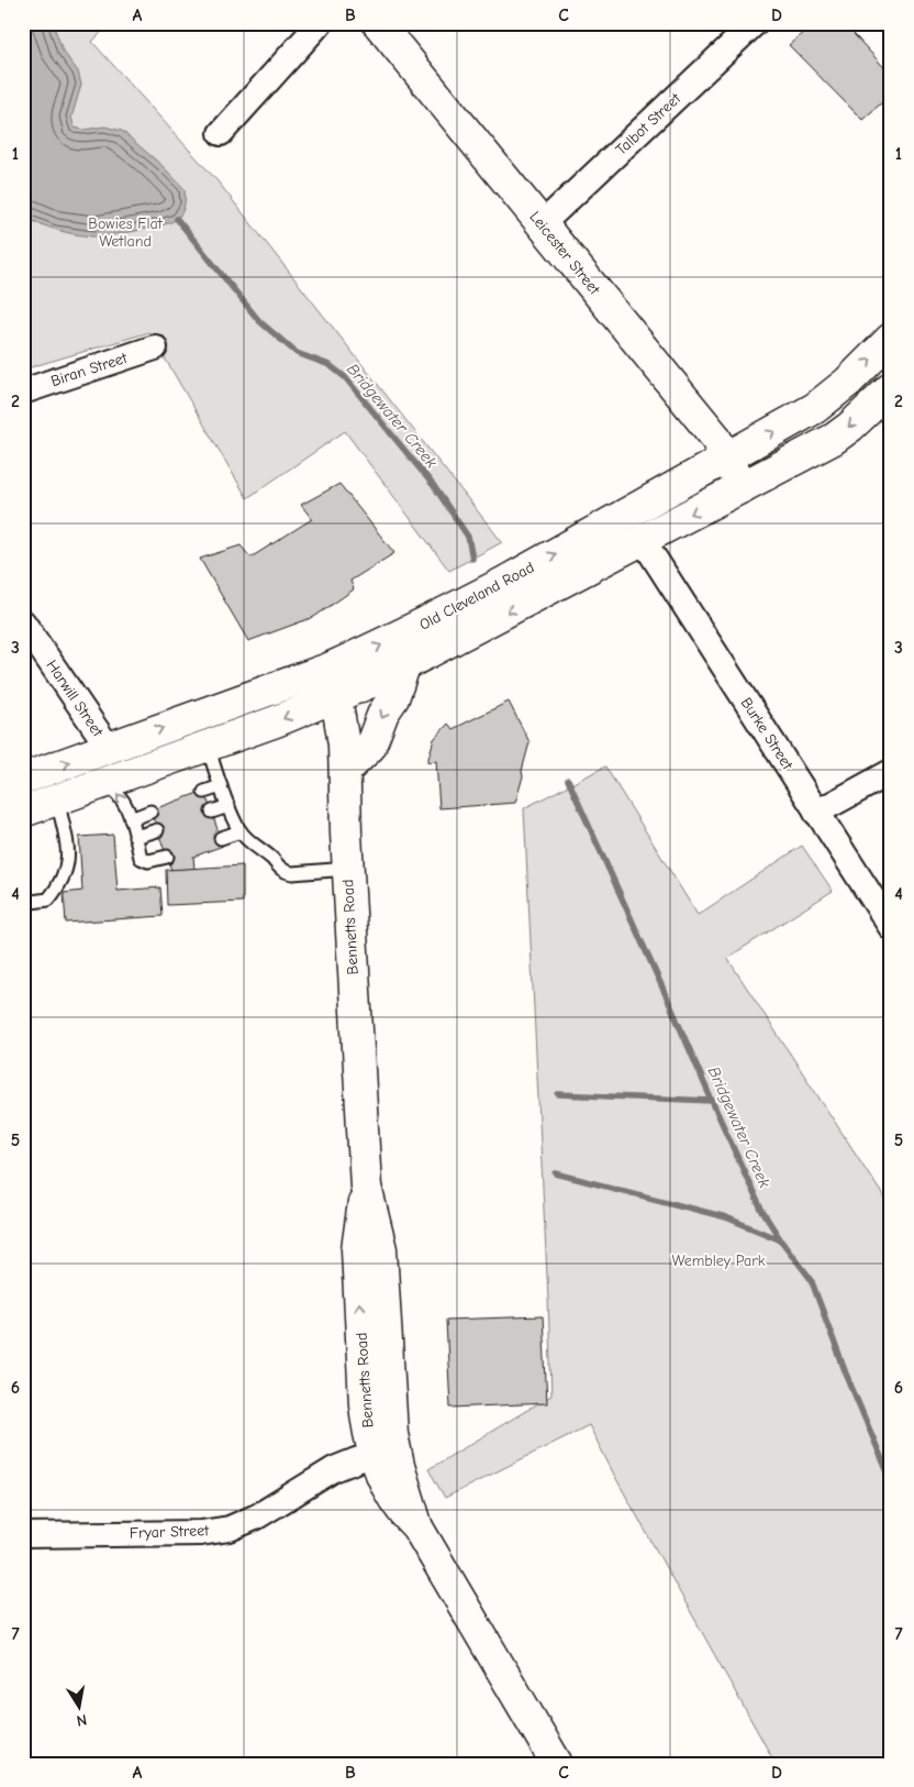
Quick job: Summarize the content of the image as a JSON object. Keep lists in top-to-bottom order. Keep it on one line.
{"streets":{"main road":["Leicester Street","Old Cleveland Road","Bennetts Road"],"street":["Talbot Street","Biran Street","Harwill Street","Burke Street","Fryar Street"]},"crossings":[["Talbot Street","Leicester Street"],["Leicester Street","Old Cleveland Road"],["Old Cleveland Road","Harwill Street"],["Old Cleveland Road","Burke Street"],["Old Cleveland Road","Bennetts Road"],["Bennetts Road","Fryar Street"]],"water":["Bridgewater Creek"],"parks":["Bowies Flat Wetland","Wembley Park"],"north":"bottom","grid":{"columns":["A","B","C","D"],"rows":["1","2","3","4","5","6","7"]}}
